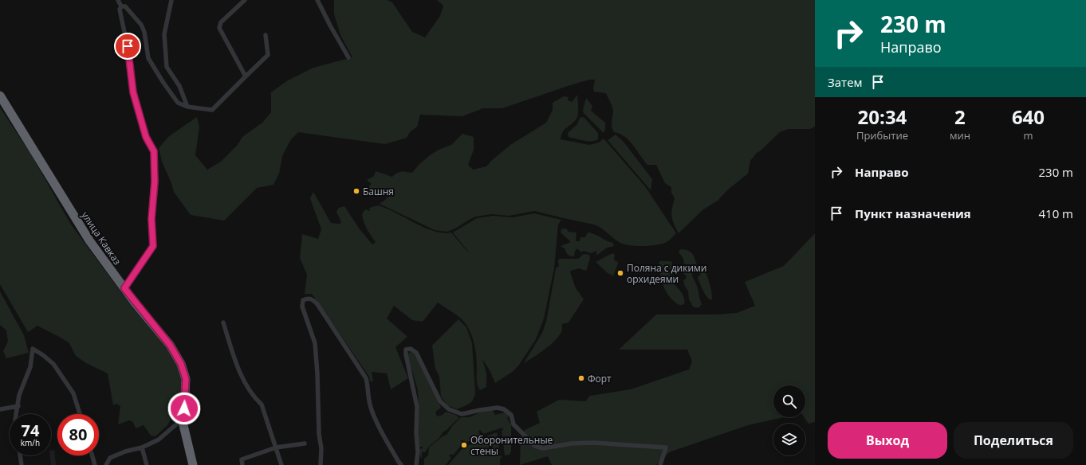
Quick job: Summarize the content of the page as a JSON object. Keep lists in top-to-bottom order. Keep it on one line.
{"streets":{"highway":["улица Кавказ"]},"places":["Башня","Поляна с дикими орхидеями","Форт","Оборонительные стены"],"page":{"turn":["230 m","Направо"],"then":"Затем","eta":["20:34","Прибытие","2","мин","640","m"],"list":[{"name":"Направо","value":"230 m"},{"name":"Пункт назначения","value":"410 m"}],"speed":"74 km/h","limit":"80","buttons":["Выход","Поделиться"]}}
